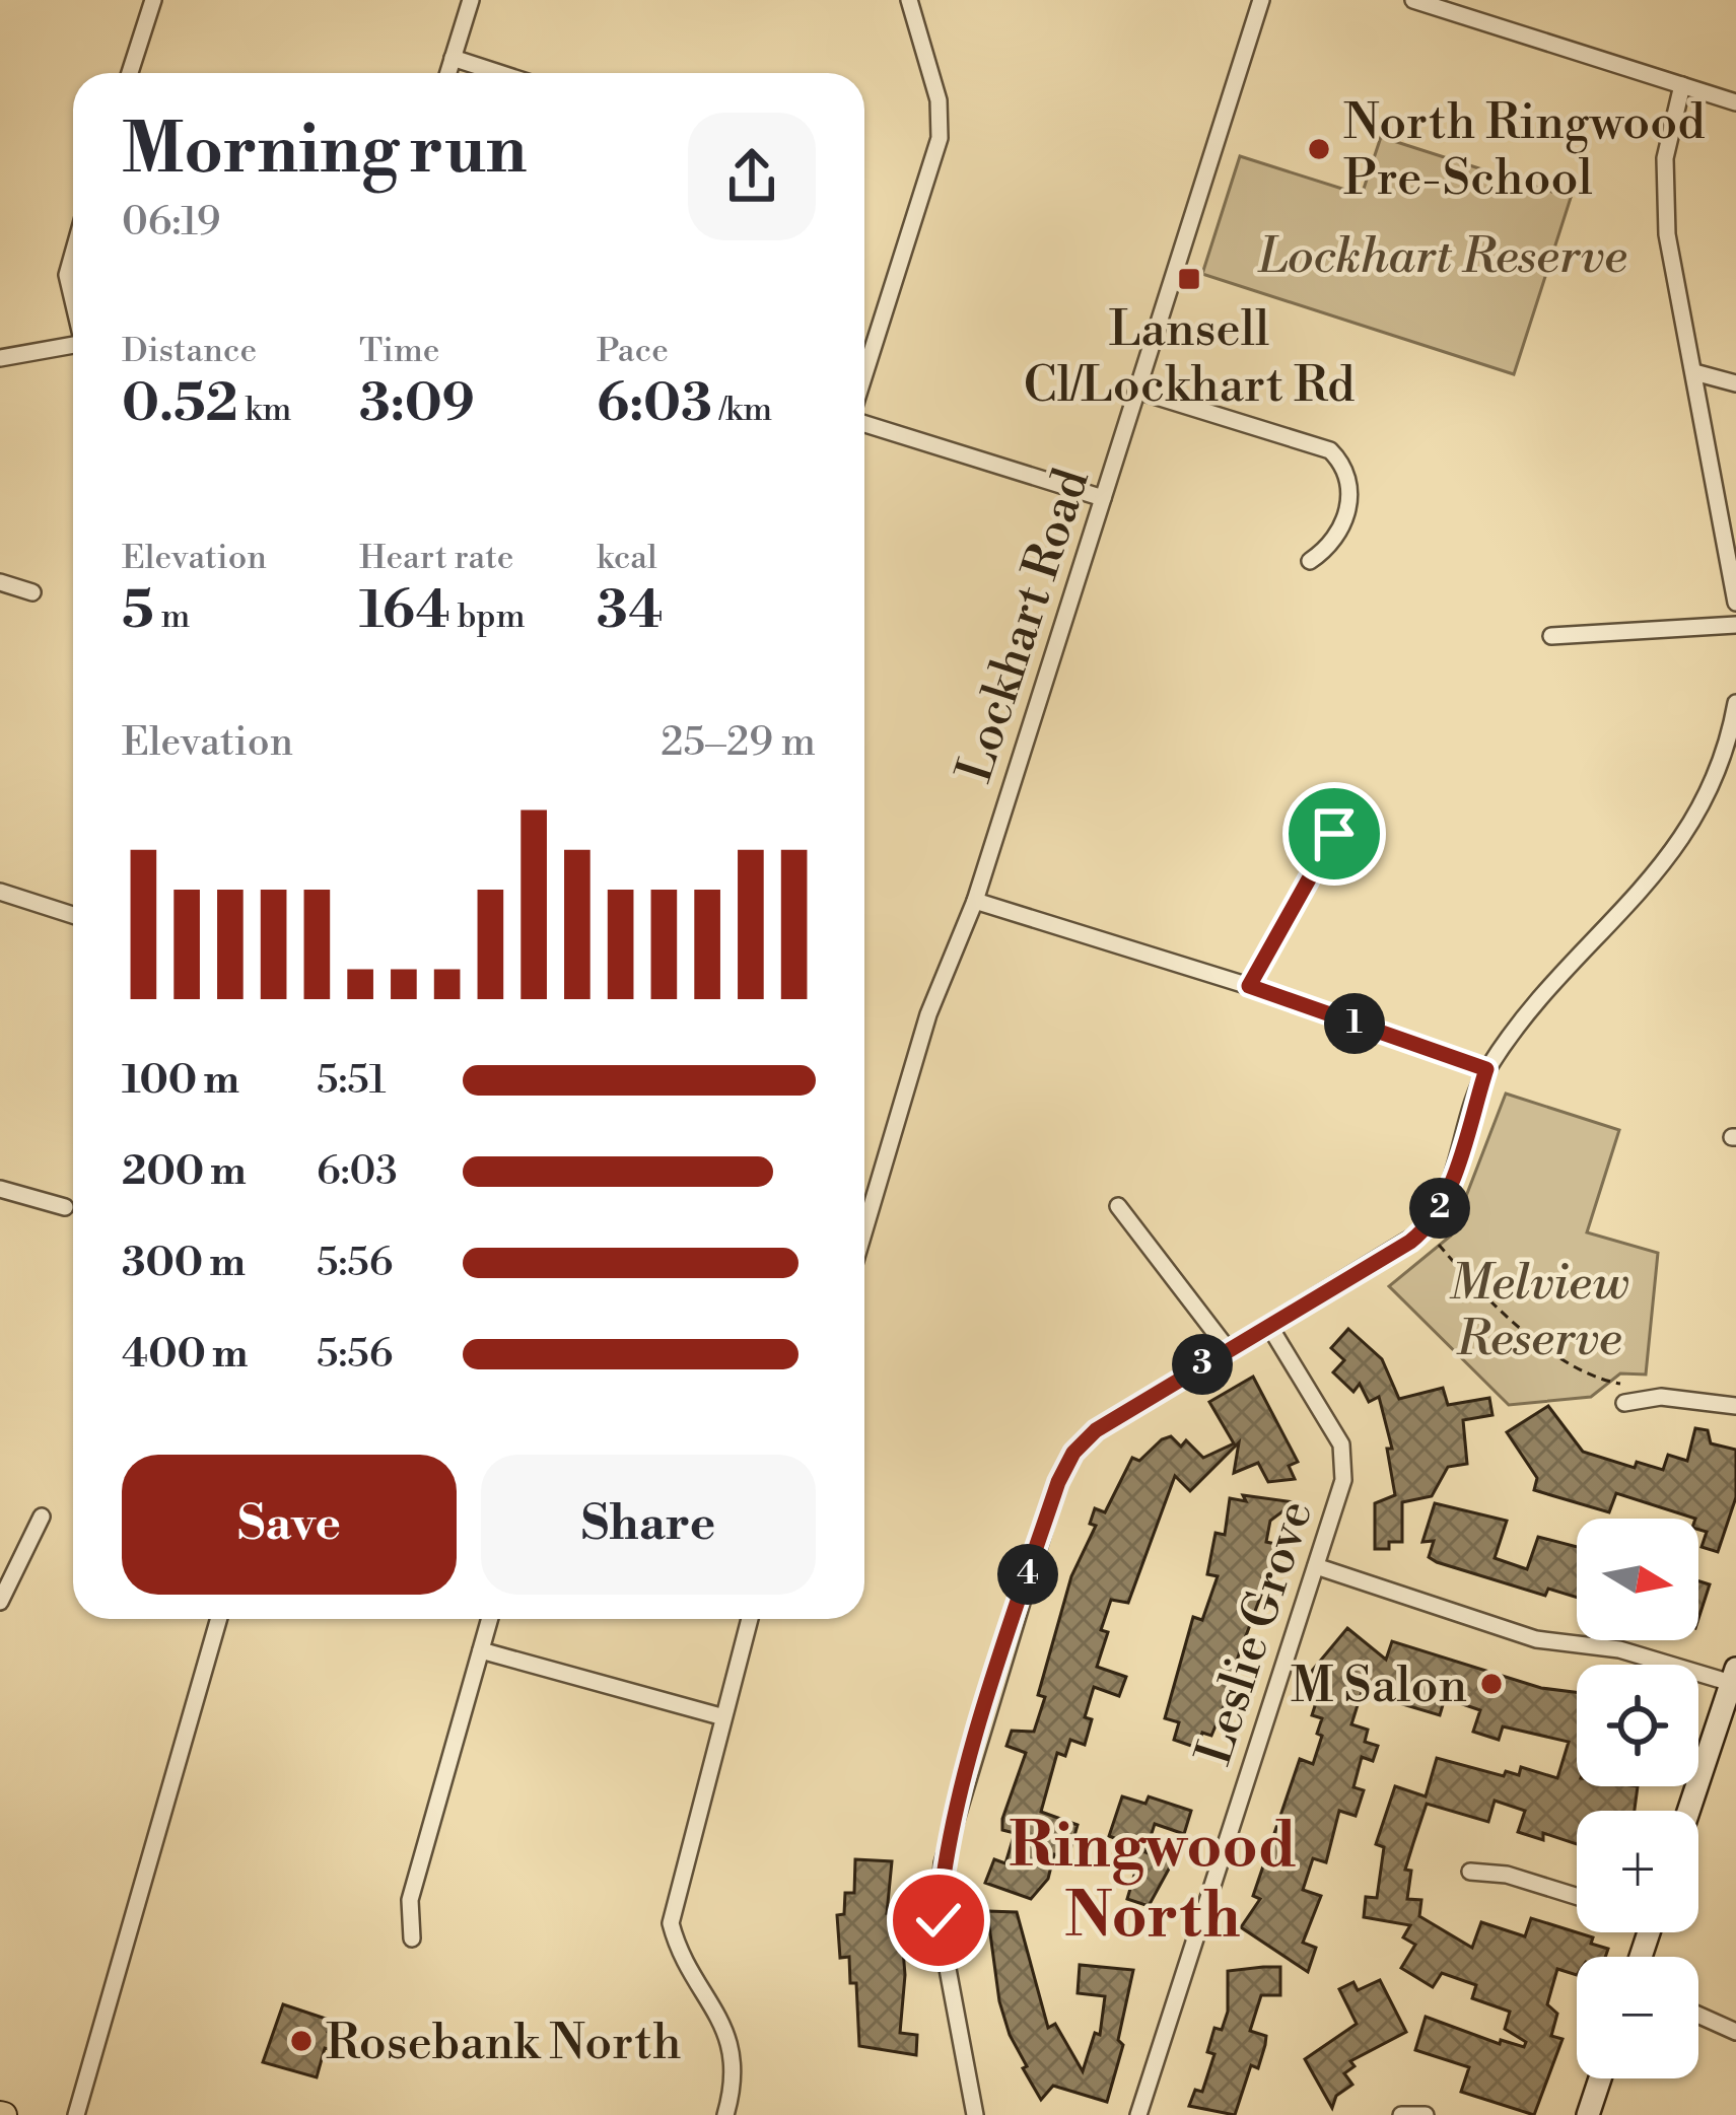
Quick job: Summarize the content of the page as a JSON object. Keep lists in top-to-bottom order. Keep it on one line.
{"streets":{"street":["Lockhart Road","Leslie Grove"]},"districts":["Ringwood North"],"parks":["Lockhart Reserve","Melview Reserve"],"places":{"other":["North Ringwood Pre-School","M Salon","Rosebank North"],"transit":["Lansell Cl/Lockhart Rd"]},"north":"right","page":{"heading":["Morning run","06:19"],"stats":[["Distance","0.52 km"],["Time","3:09"],["Pace","6:03 /km"],["Elevation","5 m"],["Heart rate","164 bpm"],["kcal","34"]],"chart":["Elevation","25–29 m"],"pins":["1","2","3","4"],"list":[{"name":"100 m","note":"5:51"},{"name":"200 m","note":"6:03"},{"name":"300 m","note":"5:56"},{"name":"400 m","note":"5:56"}],"buttons":["Save","Share"],"map_buttons":["+","−"]}}
